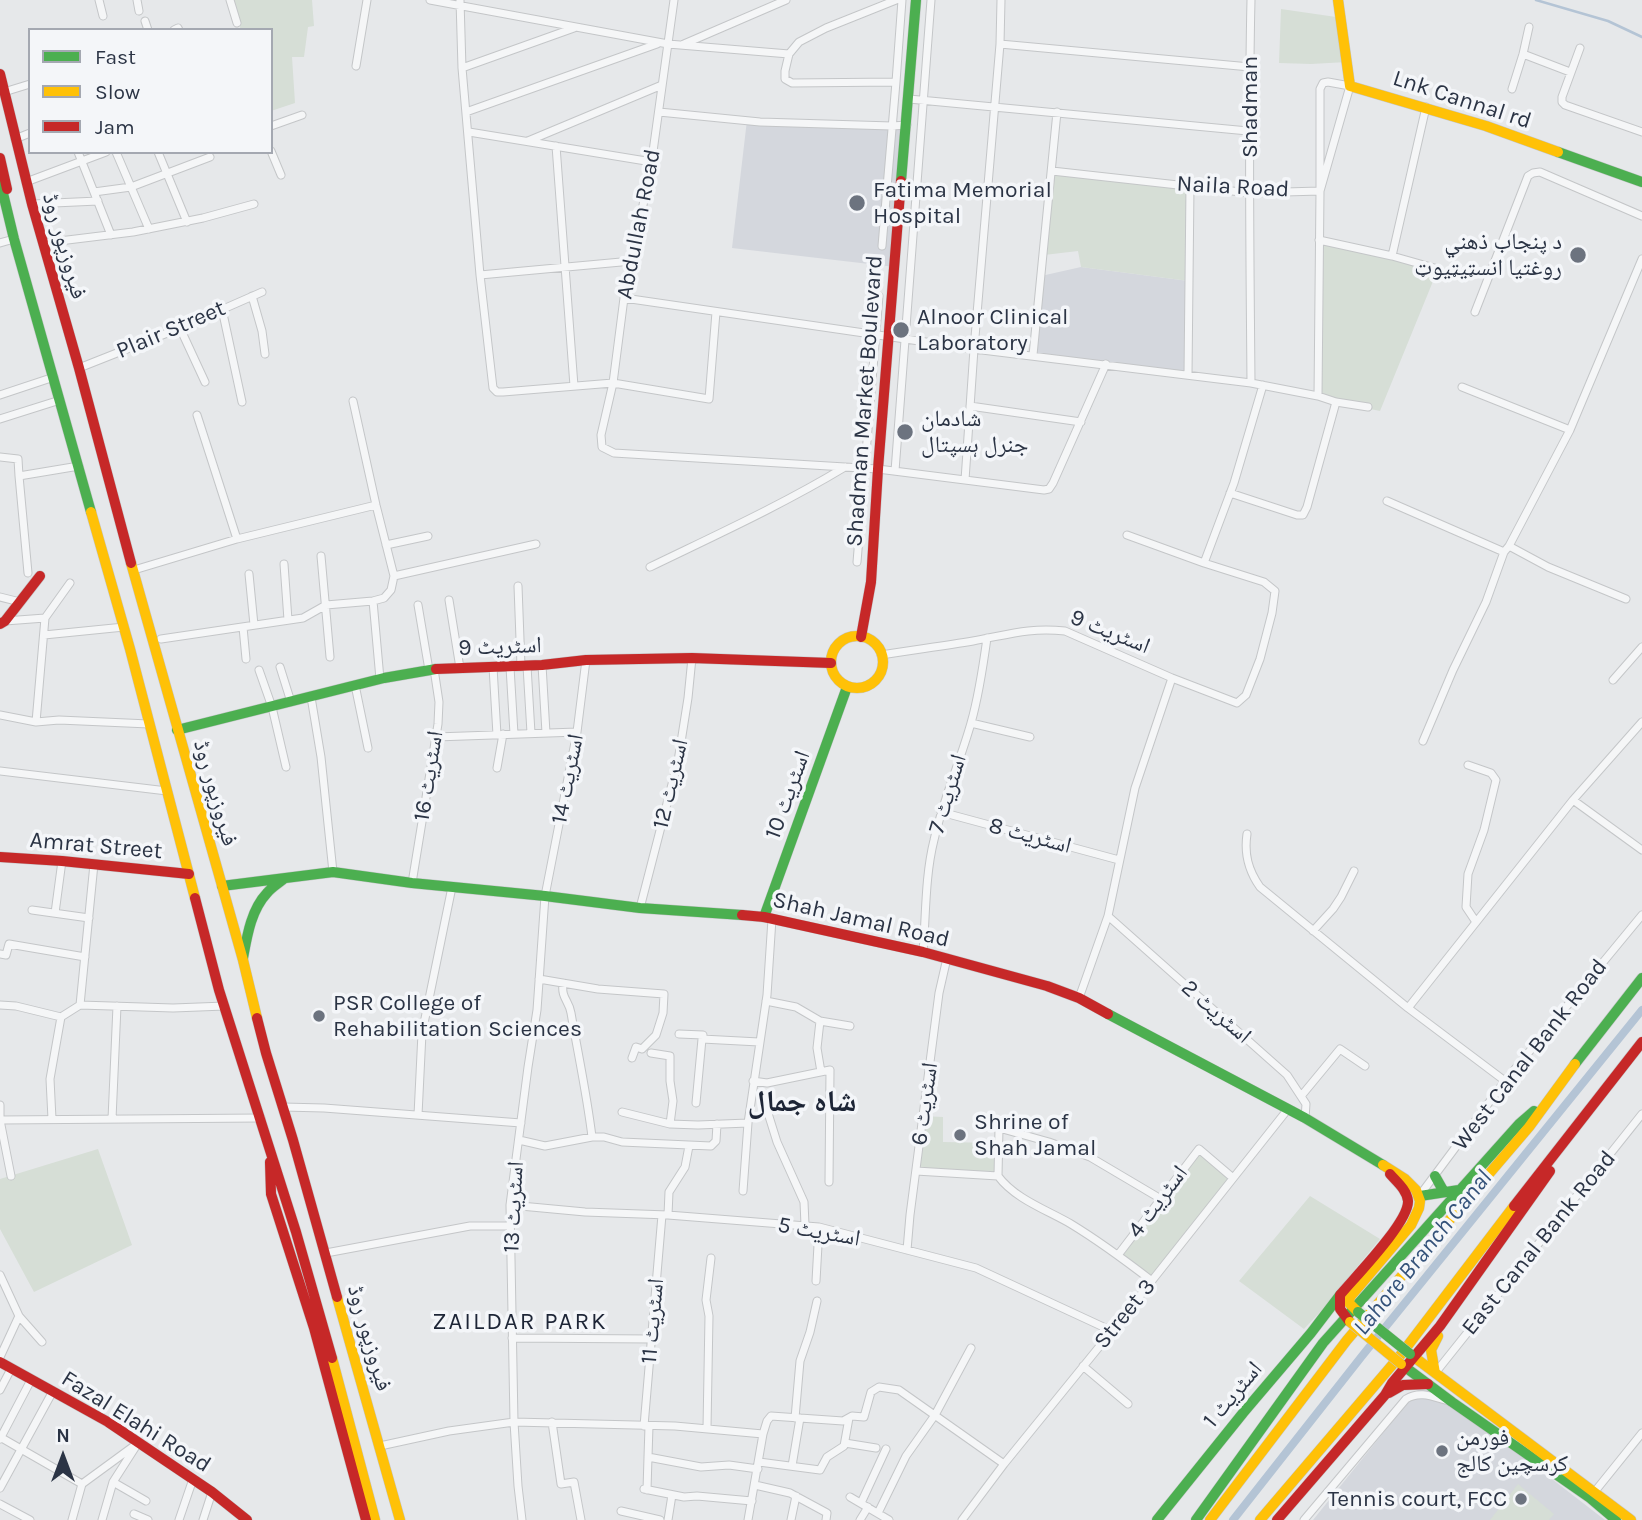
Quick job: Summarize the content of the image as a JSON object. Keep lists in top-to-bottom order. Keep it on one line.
{"streets":{"main road":["Lnk Cannal rd","فیروزپور روڈ","Shadman Market Boulevard","اسٹریٹ 9","اسٹریٹ 10","Amrat Street","Shah Jamal Road","اسٹریٹ 1","Fazal Elahi Road"],"street":["Shadman","Naila Road","Abdullah Road","Plair Street","اسٹریٹ 16","اسٹریٹ 14","اسٹریٹ 12","اسٹریٹ 7","اسٹریٹ 8","اسٹریٹ 2","West Canal Bank Road","اسٹریٹ 6","اسٹریٹ 4","اسٹریٹ 13","اسٹریٹ 5","East Canal Bank Road","Street 3","اسٹریٹ 11"]},"crossings":[["Lnk Cannal rd","Naila Road"],["Shadman","Naila Road"],["فیروزپور روڈ","Plair Street"],["فیروزپور روڈ","اسٹریٹ 9"],["فیروزپور روڈ","Amrat Street"],["فیروزپور روڈ","Shah Jamal Road"],["Shadman Market Boulevard","اسٹریٹ 9"],["Shadman Market Boulevard","اسٹریٹ 10"],["اسٹریٹ 9","اسٹریٹ 16"],["اسٹریٹ 9","اسٹریٹ 14"],["اسٹریٹ 9","اسٹریٹ 12"],["اسٹریٹ 9","اسٹریٹ 7"],["اسٹریٹ 9","اسٹریٹ 10"],["اسٹریٹ 16","Shah Jamal Road"],["اسٹریٹ 14","Shah Jamal Road"],["اسٹریٹ 14","اسٹریٹ 13"],["اسٹریٹ 12","Shah Jamal Road"],["اسٹریٹ 7","اسٹریٹ 8"],["اسٹریٹ 7","Shah Jamal Road"],["اسٹریٹ 10","Shah Jamal Road"],["Shah Jamal Road","West Canal Bank Road"],["Shah Jamal Road","اسٹریٹ 6"],["Shah Jamal Road","اسٹریٹ 13"],["Shah Jamal Road","Street 3"],["Shah Jamal Road","اسٹریٹ 1"],["اسٹریٹ 6","اسٹریٹ 5"],["اسٹریٹ 4","Street 3"],["اسٹریٹ 13","اسٹریٹ 5"],["اسٹریٹ 5","Street 3"],["اسٹریٹ 5","اسٹریٹ 11"]],"districts":["شاہ جمال","ZAILDAR PARK"],"water":["Lahore Branch Canal"],"places":["Fatima Memorial Hospital","د پنجاب ذهني روغتیا انسټیټیوټ","Alnoor Clinical Laboratory","شادمان جنرل ہسپتال","PSR College of Rehabilitation Sciences","Shrine of Shah Jamal","فورمن کرسچین کالج","Tennis court, FCC"],"legend":["Fast","Slow","Jam"],"north":"top"}
